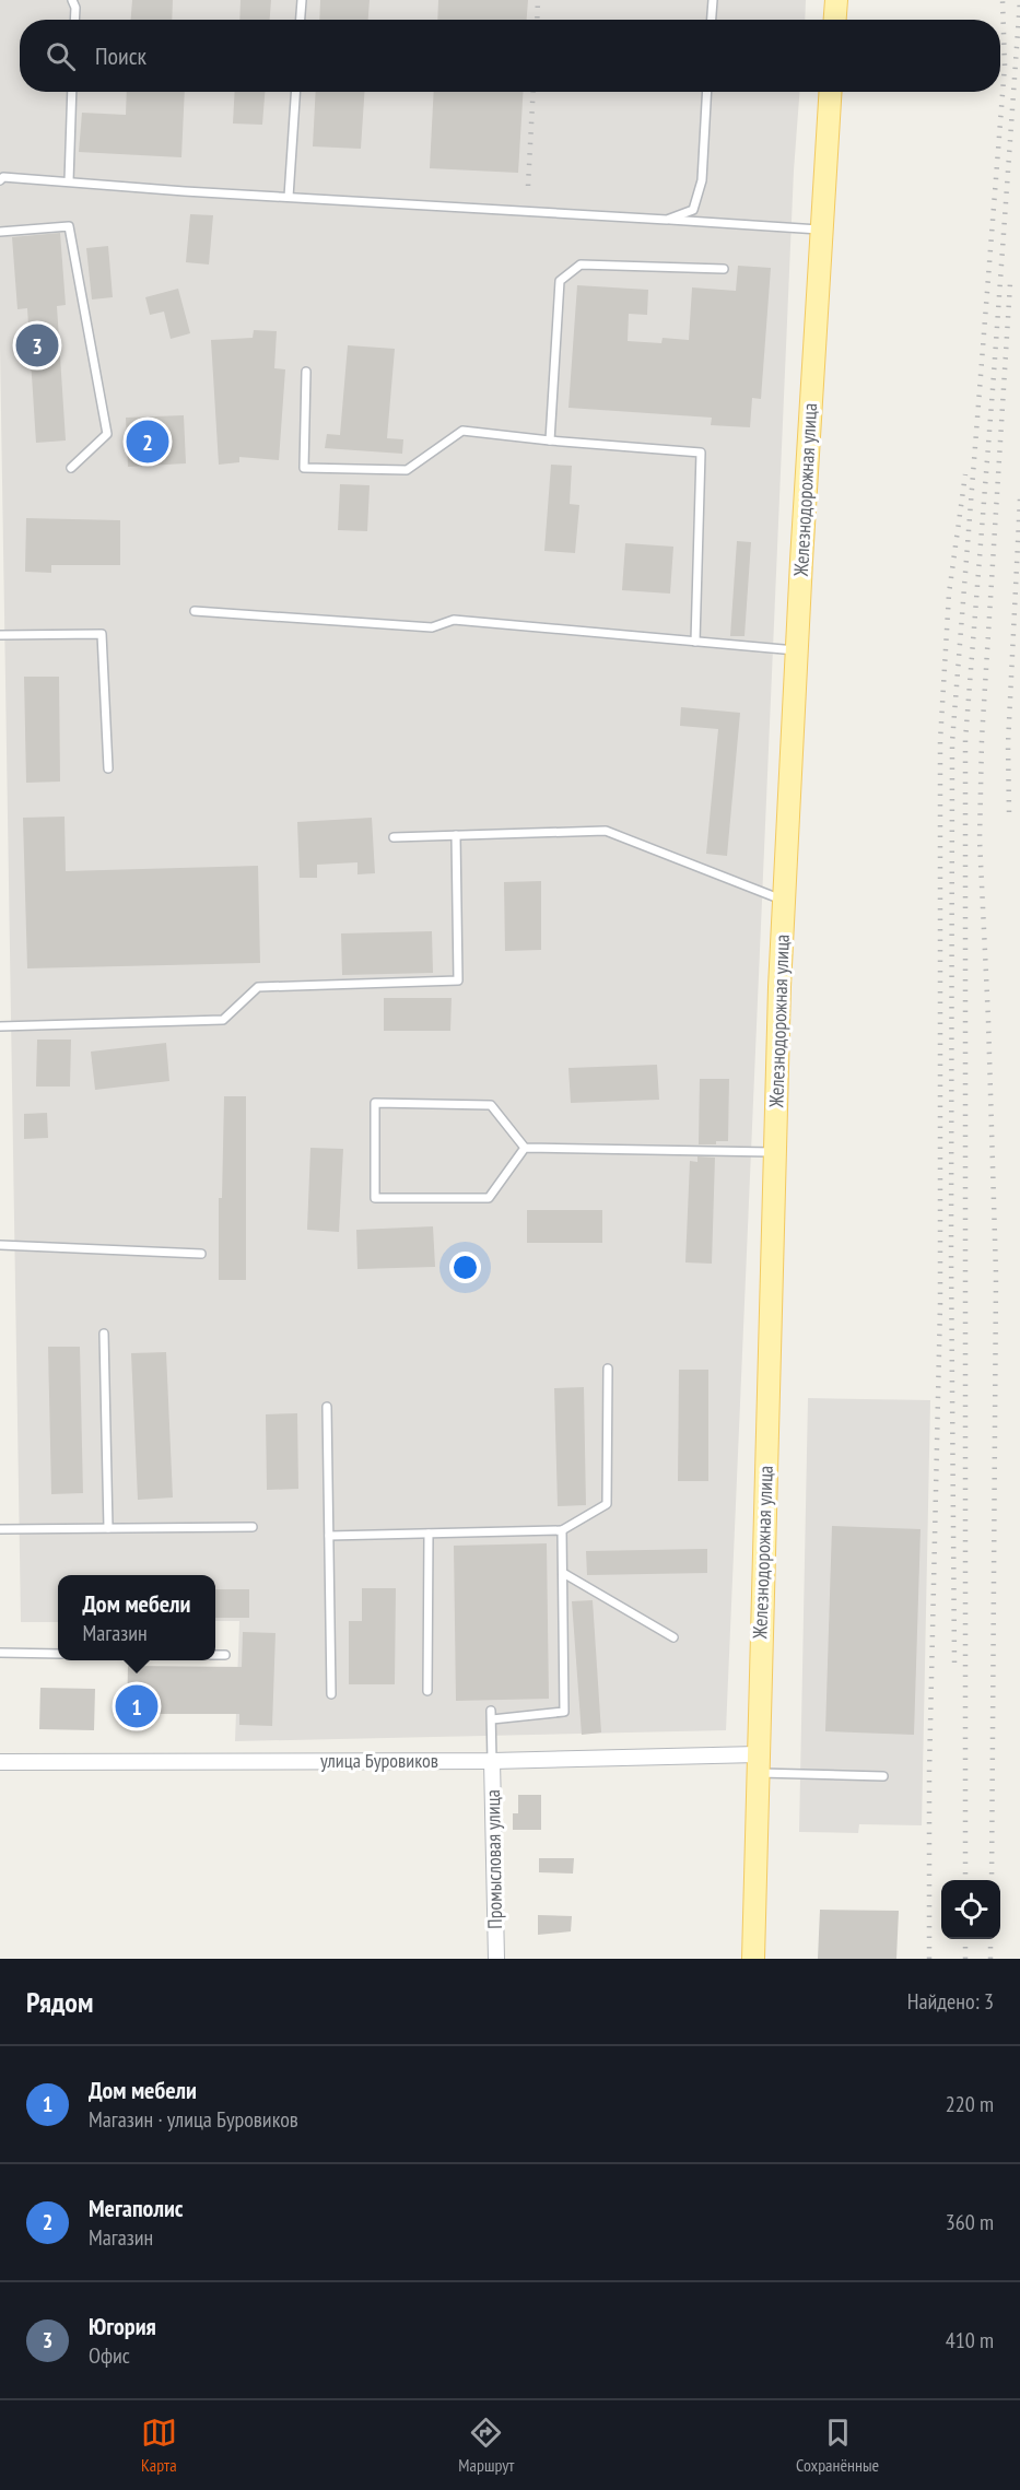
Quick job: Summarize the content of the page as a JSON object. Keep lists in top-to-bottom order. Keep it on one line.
{"streets":{"main road":["Железнодорожная улица"],"street":["улица Буровиков","Промысловая улица"]},"crossings":[["Железнодорожная улица","улица Буровиков"],["улица Буровиков","Промысловая улица"]],"page":{"search":"Поиск","pins":["3","2","1"],"popup":["Дом мебели","Магазин"],"heading":["Рядом","Найдено: 3"],"list":[{"mark":"1","name":"Дом мебели","note":"Магазин · улица Буровиков","value":"220 m"},{"mark":"2","name":"Мегаполис","note":"Магазин","value":"360 m"},{"mark":"3","name":"Югория","note":"Офис","value":"410 m"}],"nav":["Карта","Маршрут","Сохранённые"]}}
